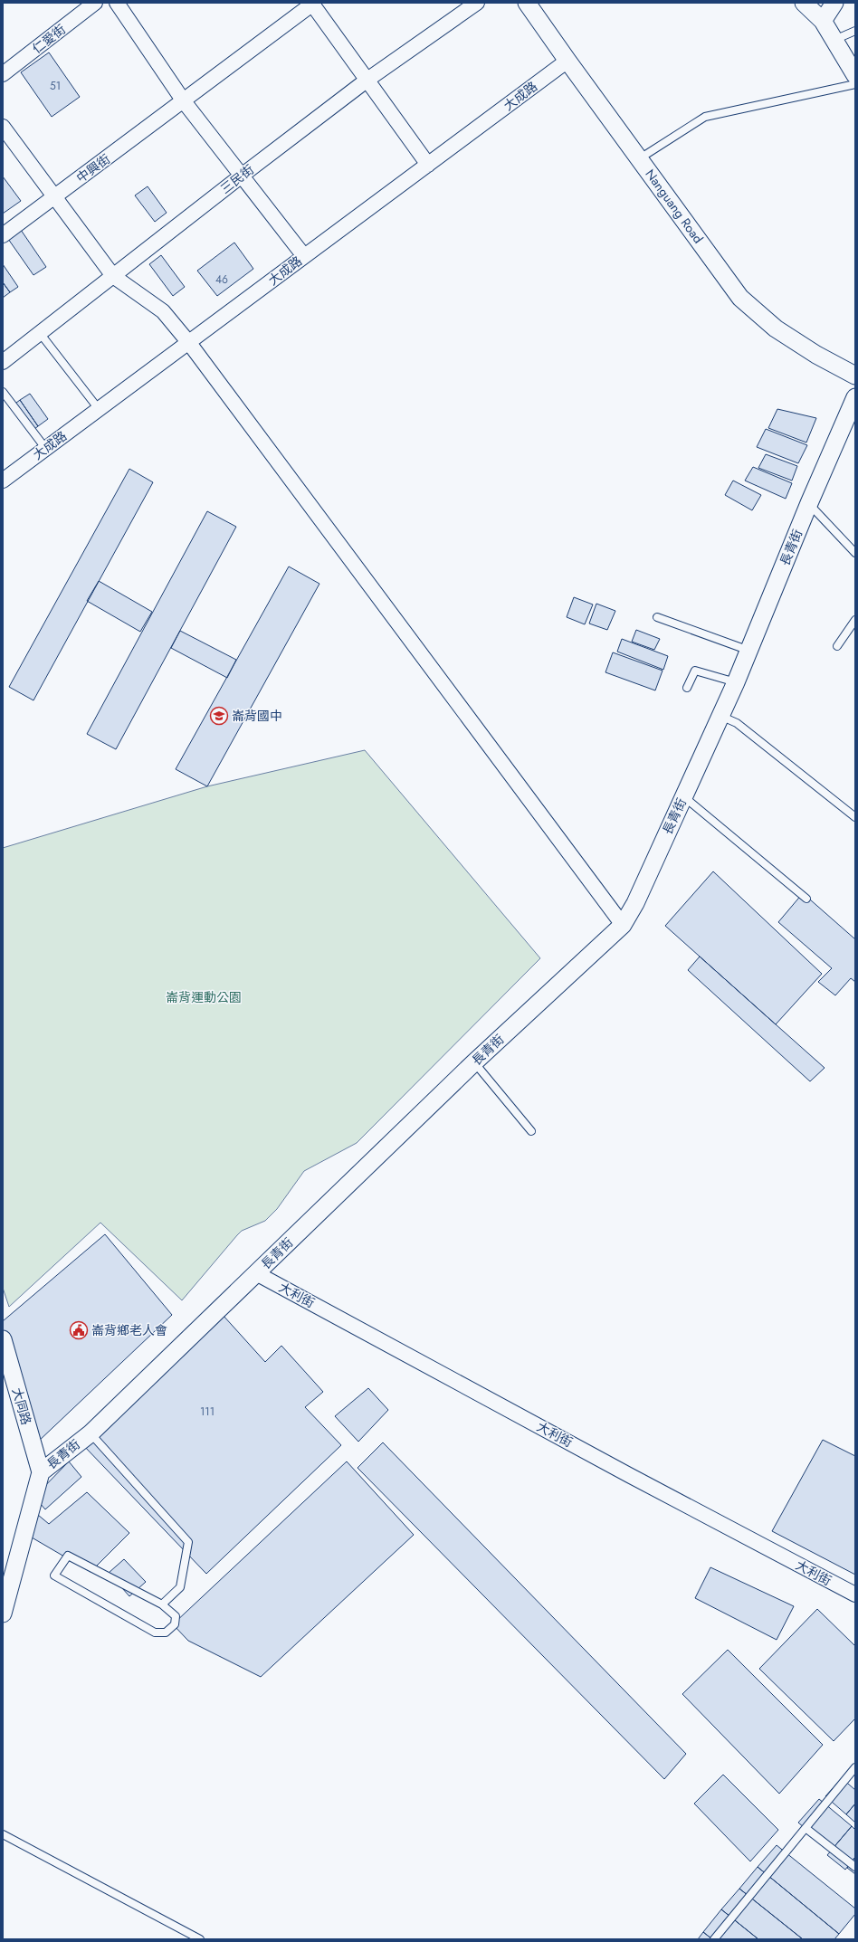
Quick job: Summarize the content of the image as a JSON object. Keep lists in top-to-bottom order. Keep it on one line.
{"streets":{"street":["仁愛街","大成路","中興街","三民街","Nanguang Road","長青街","大利街","大同路"]},"crossings":[["大成路","Nanguang Road"],["長青街","大利街"],["長青街","大同路"]],"parks":["崙背運動公園"],"places":{"school or university":["崙背國中"],"public building":["崙背鄉老人會"]},"house_numbers":["51","46","111"]}
